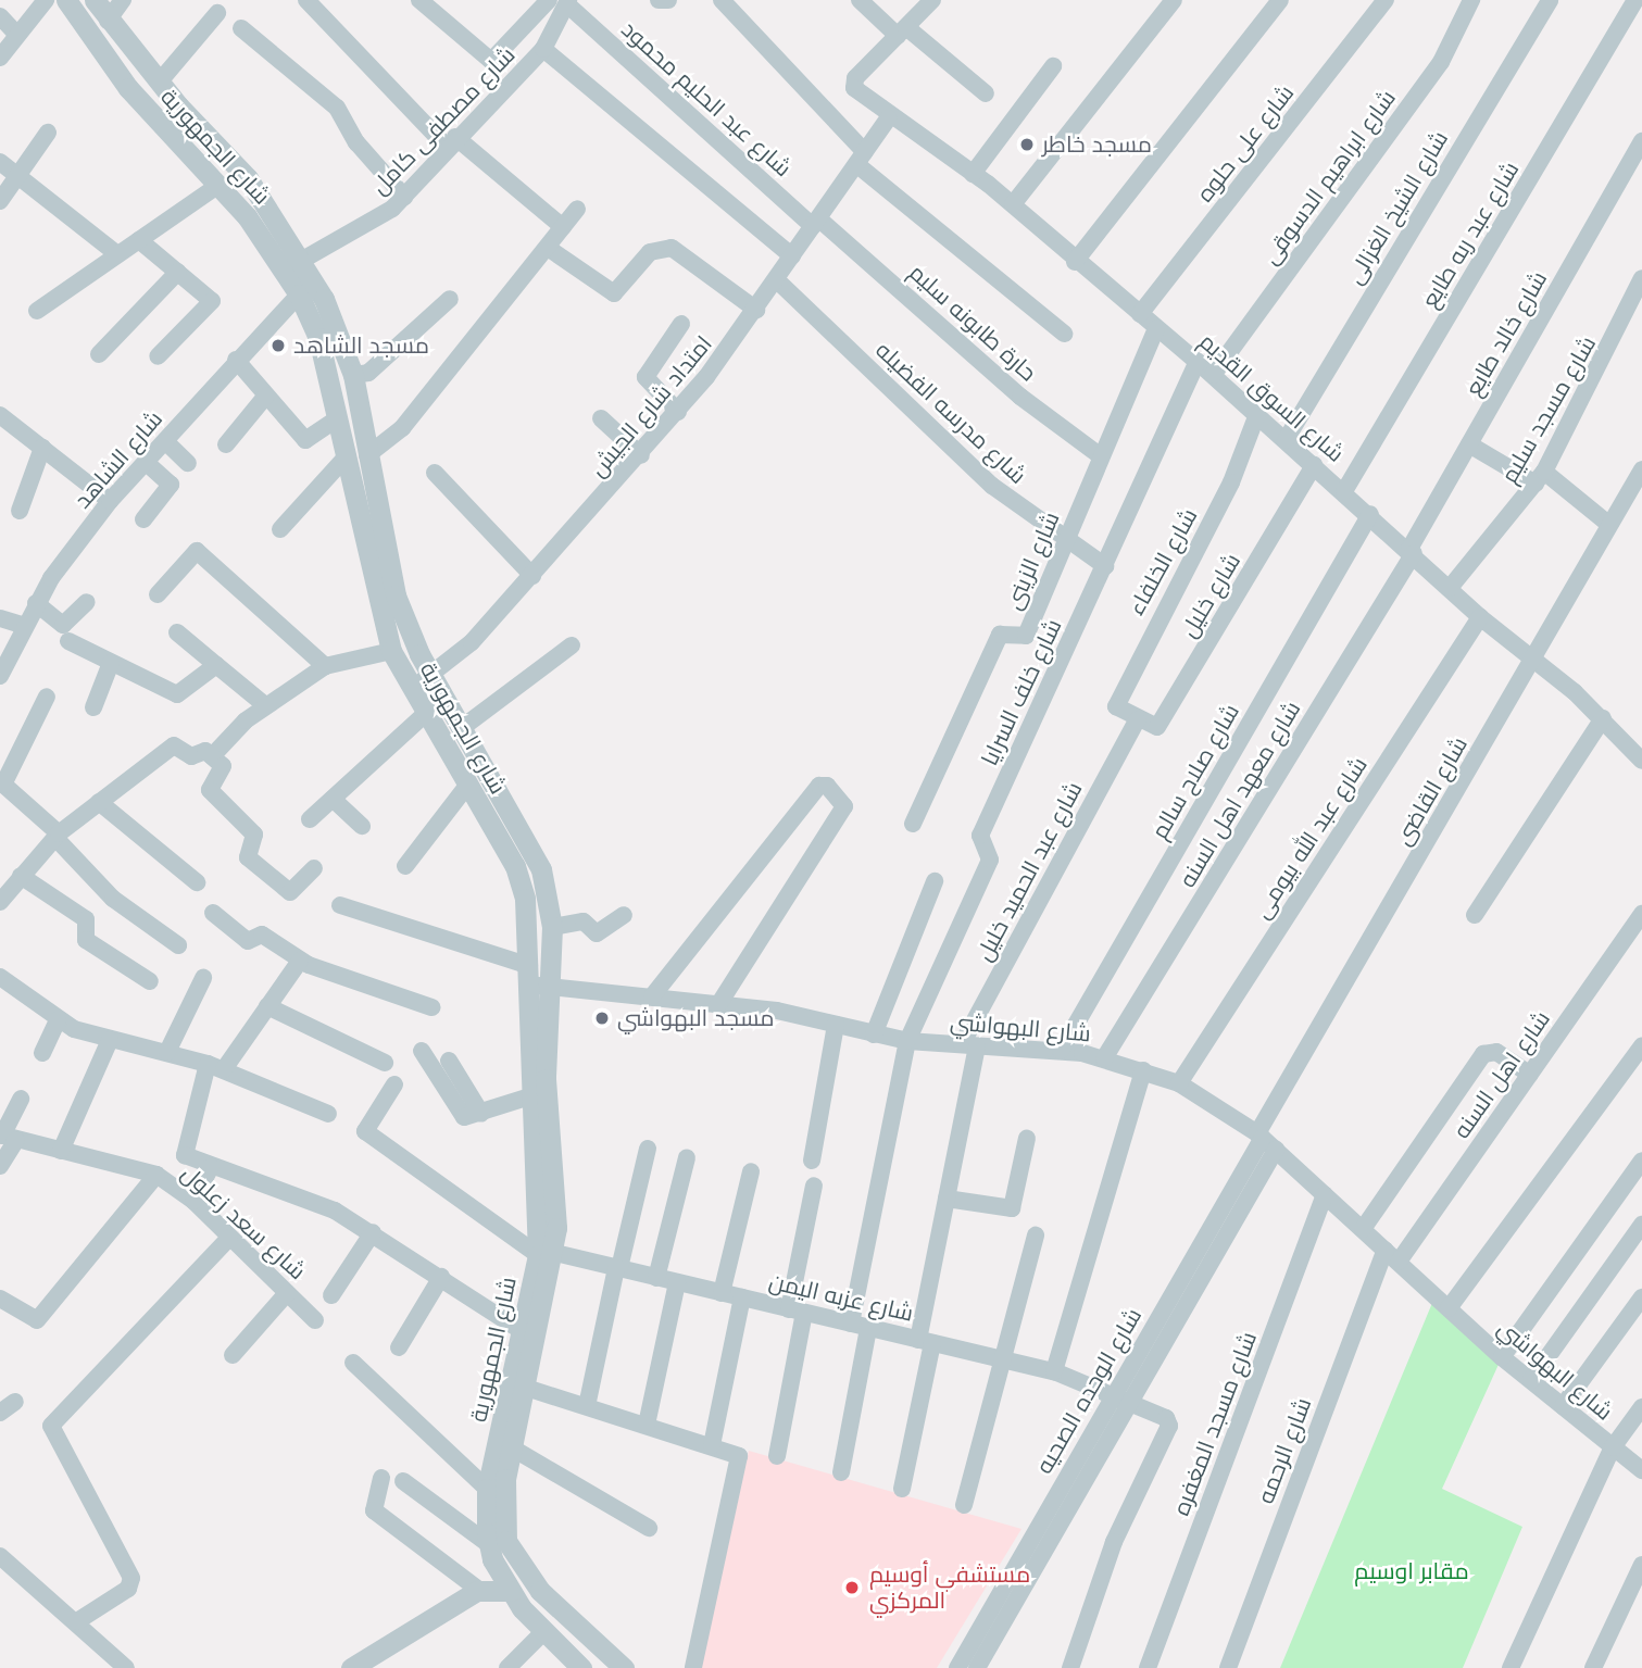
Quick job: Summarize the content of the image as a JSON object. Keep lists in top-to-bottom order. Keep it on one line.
{"streets":{"street":["شارع عبد الحليم محمود","شارع مصطفى كامل","شارع على حلوه","شارع الجمهورية","شارع ابراهيم الدسوقى","شارع الشيخ الغزالى","شارع عبد ربه طايع","حارة طابونه سليم","شارع خالد طايع","شارع السوق القديم","امتداد شارع الجيش","شارع مسجد سليم","شارع مدرسه الفضيله","شارع الشاهد","شارع الزينى","شارع الخلفاء","شارع خليل","شارع خلف السرايا","شارع صلاح سالم","شارع القاضى","شارع معهد اهل السنه","شارع عبد الله بيومى","شارع عبد الحميد خليل","شارع البهواشي","شارع اهل السنه","شارع سعد زعلول","شارع عزبه اليمن","شارع الوحده الصحيه","شارع مسجد المغفره","شارع الرحمه"]},"crossings":[["شارع عبد الحليم محمود","شارع مصطفى كامل"],["شارع عبد الحليم محمود","حارة طابونه سليم"],["شارع عبد الحليم محمود","امتداد شارع الجيش"],["شارع مصطفى كامل","شارع الجمهورية"],["شارع على حلوه","شارع السوق القديم"],["شارع الجمهورية","امتداد شارع الجيش"],["شارع الجمهورية","شارع الشاهد"],["شارع الجمهورية","شارع البهواشي"],["شارع الجمهورية","شارع عزبه اليمن"],["شارع ابراهيم الدسوقى","شارع السوق القديم"],["شارع الشيخ الغزالى","شارع السوق القديم"],["شارع عبد ربه طايع","شارع السوق القديم"],["حارة طابونه سليم","امتداد شارع الجيش"],["حارة طابونه سليم","شارع الزينى"],["شارع خالد طايع","شارع السوق القديم"],["شارع خالد طايع","شارع معهد اهل السنه"],["شارع السوق القديم","امتداد شارع الجيش"],["شارع السوق القديم","شارع مسجد سليم"],["شارع السوق القديم","شارع الزينى"],["شارع السوق القديم","شارع الخلفاء"],["شارع السوق القديم","شارع خليل"],["شارع السوق القديم","شارع خلف السرايا"],["شارع السوق القديم","شارع صلاح سالم"],["شارع السوق القديم","شارع القاضى"],["شارع السوق القديم","شارع معهد اهل السنه"],["شارع السوق القديم","شارع عبد الله بيومى"],["امتداد شارع الجيش","شارع مدرسه الفضيله"],["شارع مدرسه الفضيله","شارع الزينى"],["شارع مدرسه الفضيله","شارع خلف السرايا"],["شارع الخلفاء","شارع خليل"],["شارع الخلفاء","شارع عبد الحميد خليل"],["شارع خليل","شارع عبد الحميد خليل"],["شارع خلف السرايا","شارع البهواشي"],["شارع خلف السرايا","شارع عزبه اليمن"],["شارع صلاح سالم","شارع البهواشي"],["شارع القاضى","شارع البهواشي"],["شارع القاضى","شارع الوحده الصحيه"],["شارع معهد اهل السنه","شارع البهواشي"],["شارع عبد الله بيومى","شارع البهواشي"],["شارع عبد الحميد خليل","شارع البهواشي"],["شارع عبد الحميد خليل","شارع عزبه اليمن"],["شارع البهواشي","شارع اهل السنه"],["شارع البهواشي","شارع الوحده الصحيه"],["شارع البهواشي","شارع مسجد المغفره"],["شارع البهواشي","شارع الرحمه"],["شارع اهل السنه","شارع الرحمه"],["شارع عزبه اليمن","شارع الوحده الصحيه"]],"parks":["مقابر اوسيم"],"places":["مسجد خاطر","مسجد الشاهد","مسجد البهواشي","مستشفي أوسيم المركزي"]}
